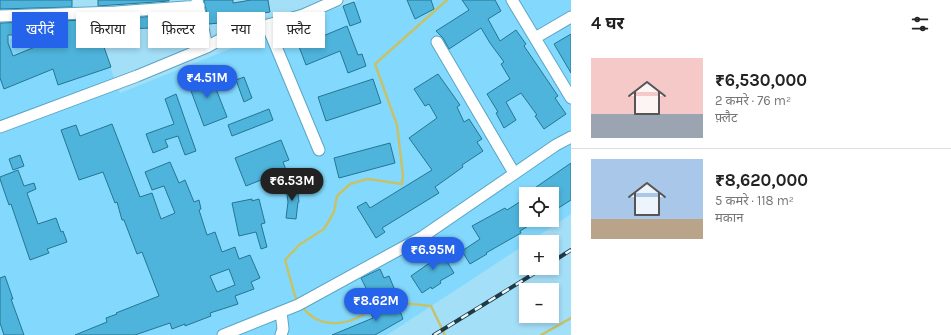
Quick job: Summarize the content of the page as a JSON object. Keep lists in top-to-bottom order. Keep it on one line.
{"page":{"heading":"4 घर","chip":["खरीदें","किराया","फ़िल्टर","नया","फ़्लैट"],"list":[{"name":"₹6,530,000","note":"2 कमरे · 76 m² · फ़्लैट"},{"name":"₹8,620,000","note":"5 कमरे · 118 m² · मकान"}],"price":["₹4.51M","₹6.53M","₹6.95M","₹8.62M"],"map_buttons":["+","−"]}}
